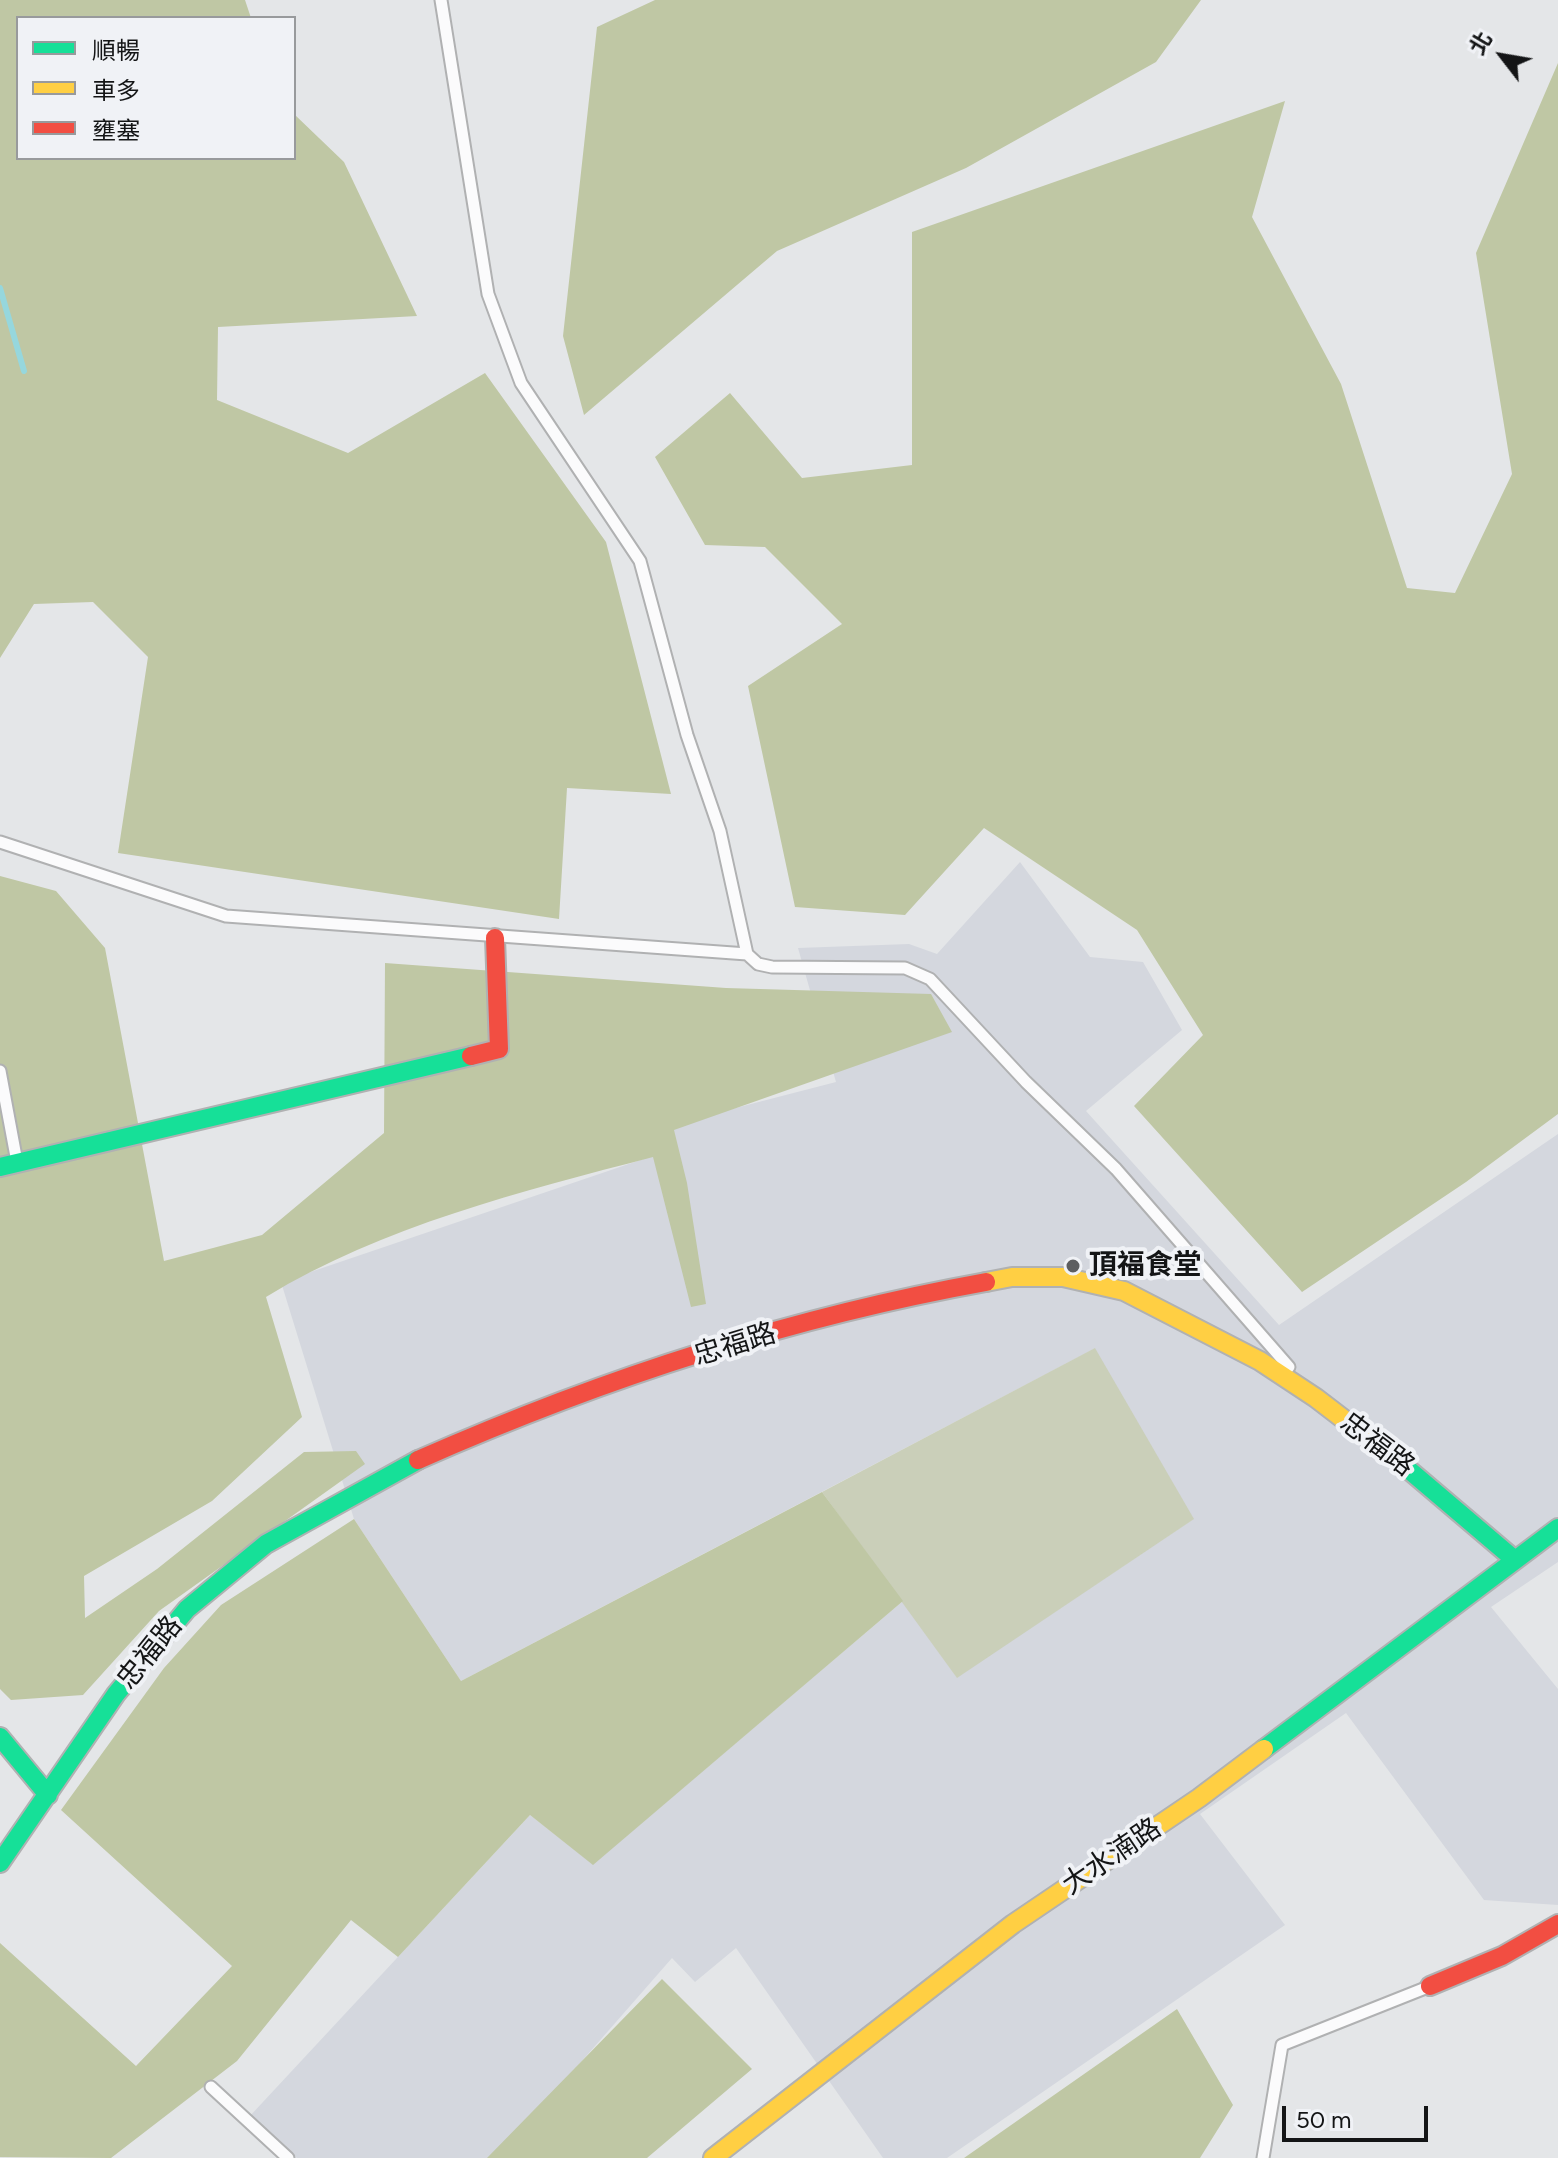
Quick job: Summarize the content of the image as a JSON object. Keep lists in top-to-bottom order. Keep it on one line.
{"streets":{"street":["忠福路","大水湳路"]},"crossings":[["忠福路","大水湳路"]],"places":["頂福食堂"],"legend":["順暢","車多","壅塞"],"scale_bar":"50 m","north":"top left"}
